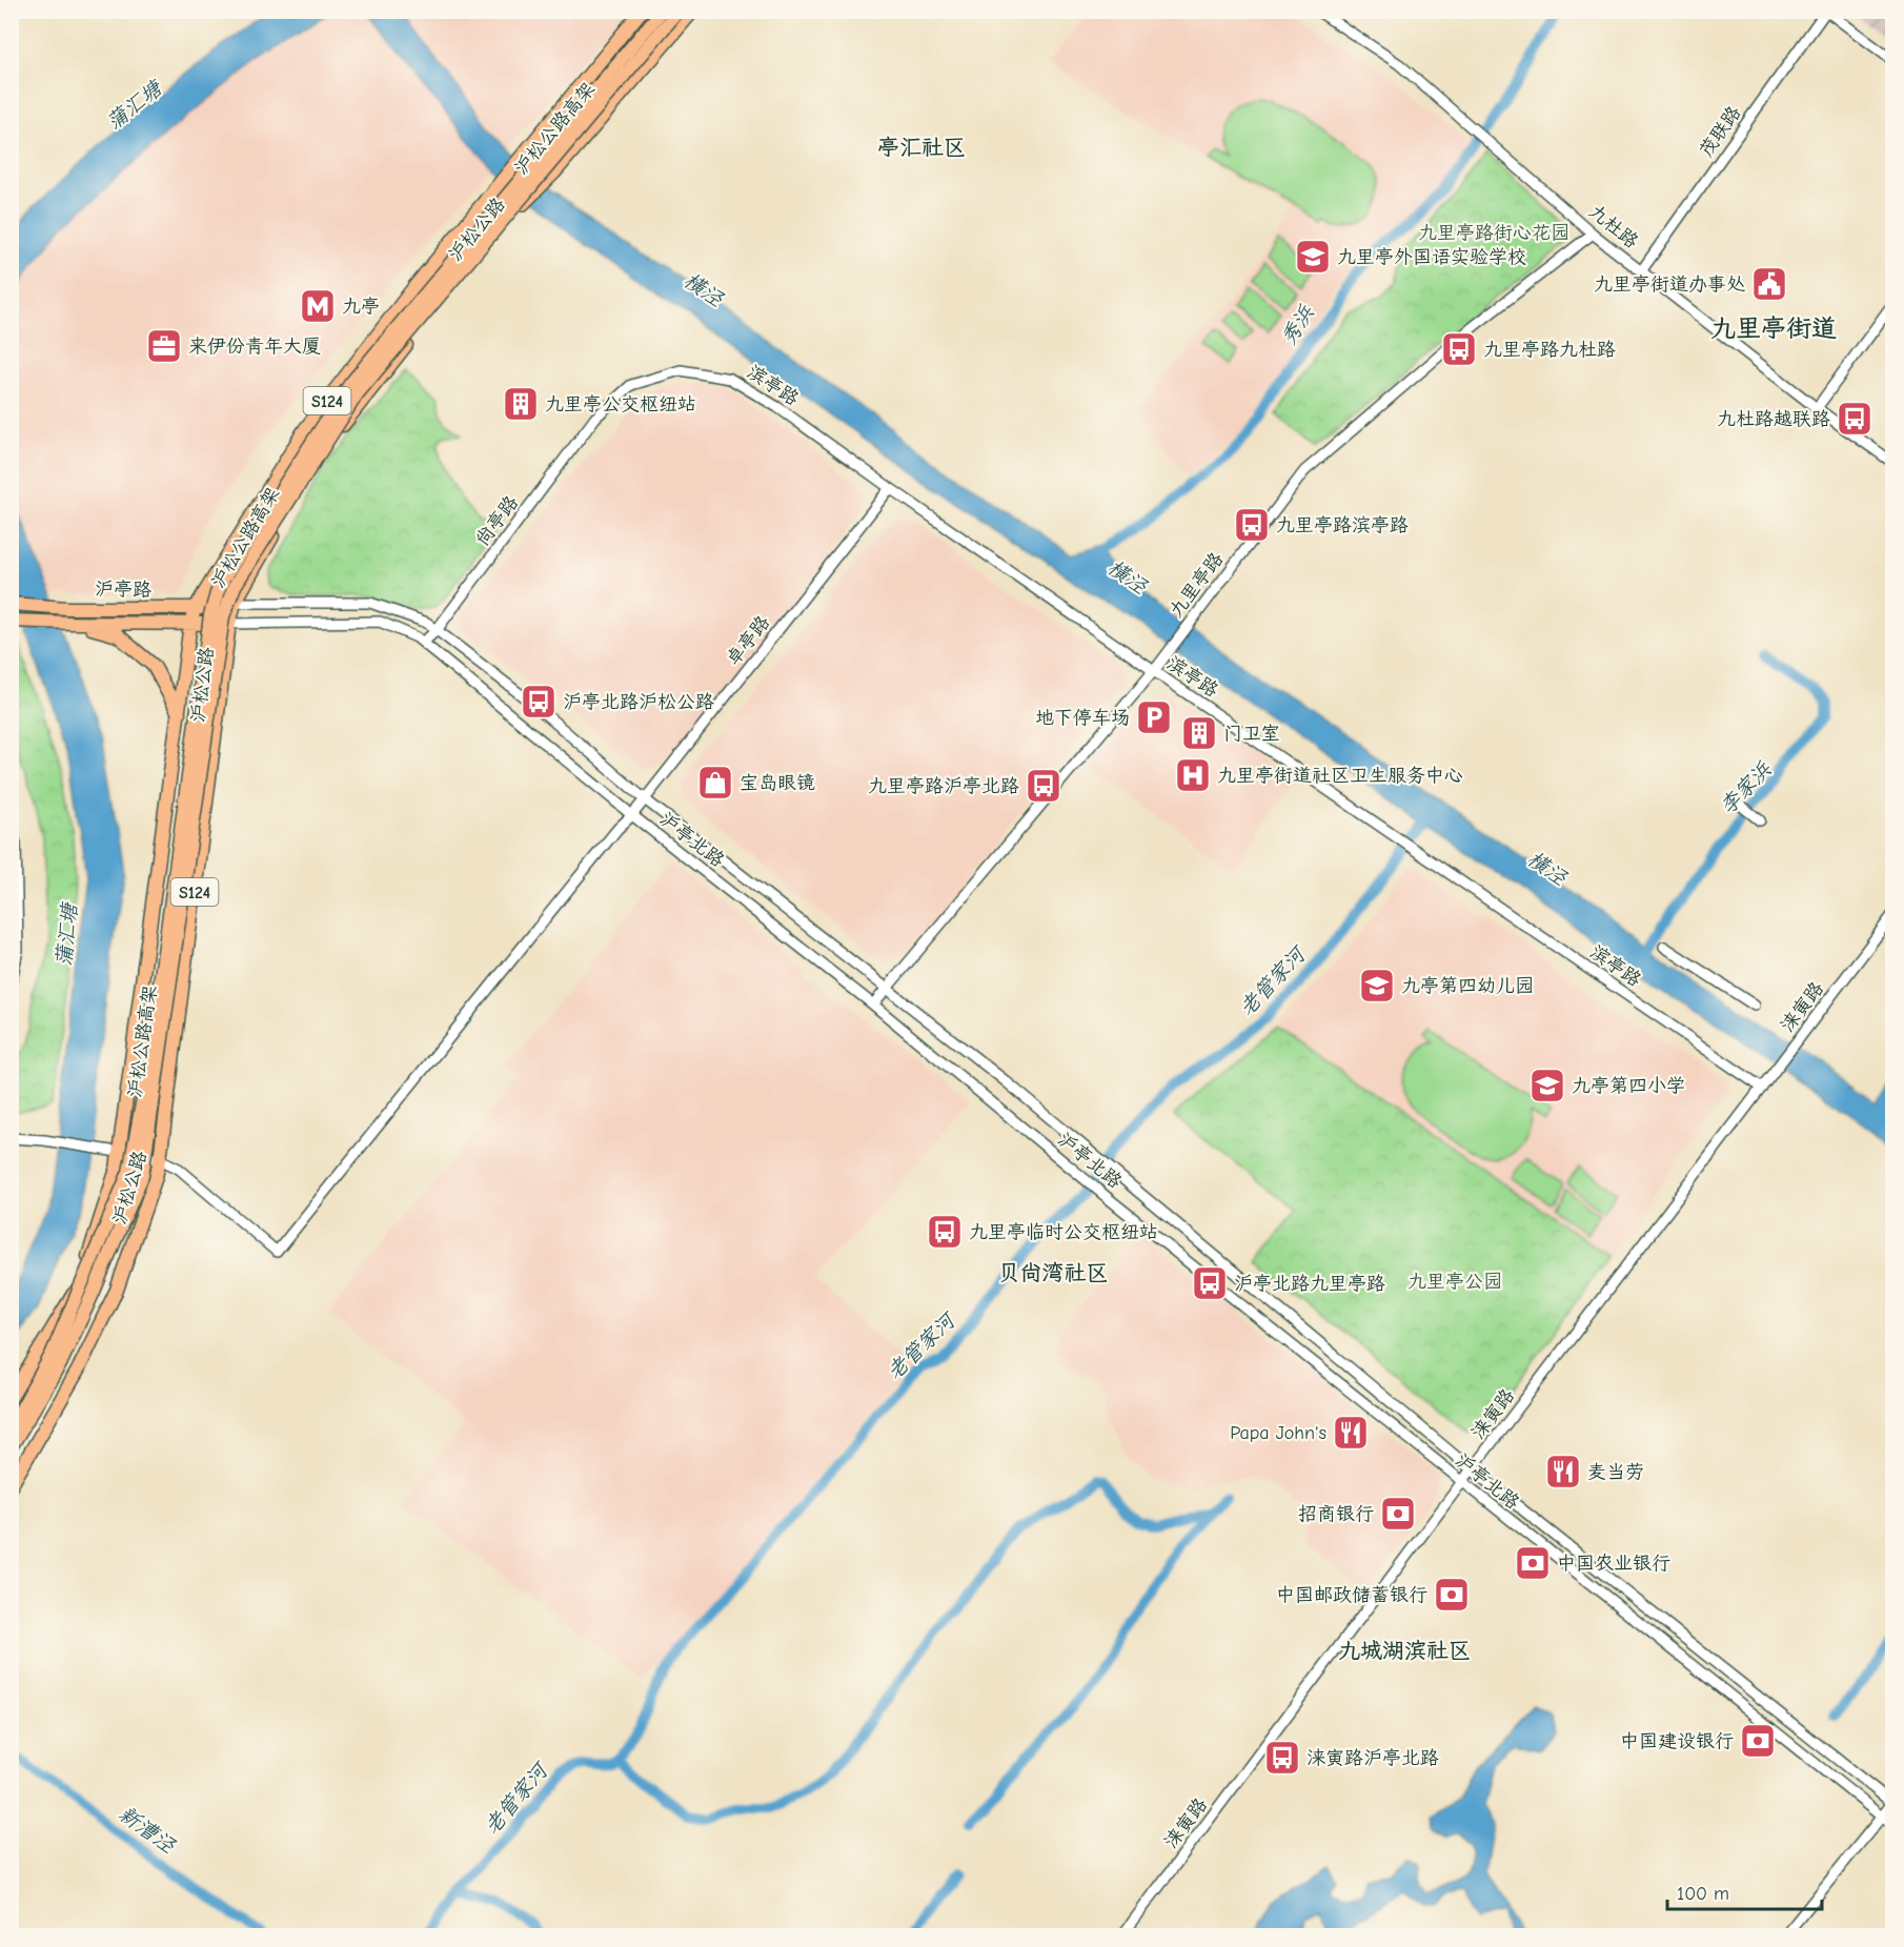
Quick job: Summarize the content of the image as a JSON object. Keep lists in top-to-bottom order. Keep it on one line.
{"streets":{"main road":["沪松公路高架","沪松公路","S124","沪亭路"],"street":["茂联路","九杜路","滨亭路","尚亭路","九里亭路","卓亭路","沪亭北路","涞寅路"]},"crossings":[["茂联路","九杜路"],["九杜路","九里亭路"],["沪松公路","沪亭路"],["沪松公路","卓亭路"],["沪松公路","沪亭北路"],["滨亭路","尚亭路"],["滨亭路","九里亭路"],["滨亭路","卓亭路"],["滨亭路","涞寅路"],["尚亭路","沪亭北路"],["九里亭路","沪亭北路"],["沪亭路","沪亭北路"],["卓亭路","沪亭北路"],["沪亭北路","涞寅路"]],"districts":["亭汇社区","九里亭街道","贝尚湾社区","九城湖滨社区"],"water":["蒲汇塘","横泾","秀浜","李家浜","老管家河","新漕泾"],"parks":["九里亭路街心花园","九里亭公园"],"places":{"school or university":["九里亭外国语实验学校","九亭第四幼儿园","九亭第四小学"],"public building":["九里亭街道办事处"],"metro station":["九亭"],"office":["来伊份青年大厦"],"bus stop":["九里亭路九杜路","九杜路越联路","九里亭路滨亭路","沪亭北路沪松公路","九里亭路沪亭北路","九里亭临时公交枢纽站","沪亭北路九里亭路","涞寅路沪亭北路"],"building":["九里亭公交枢纽站","门卫室"],"parking":["地下停车场"],"hospital":["九里亭街道社区卫生服务中心"],"shop":["宝岛眼镜"],"restaurant":["Papa John's","麦当劳"],"bank":["招商银行","中国农业银行","中国邮政储蓄银行","中国建设银行"]},"scale_bar":"100 m"}
